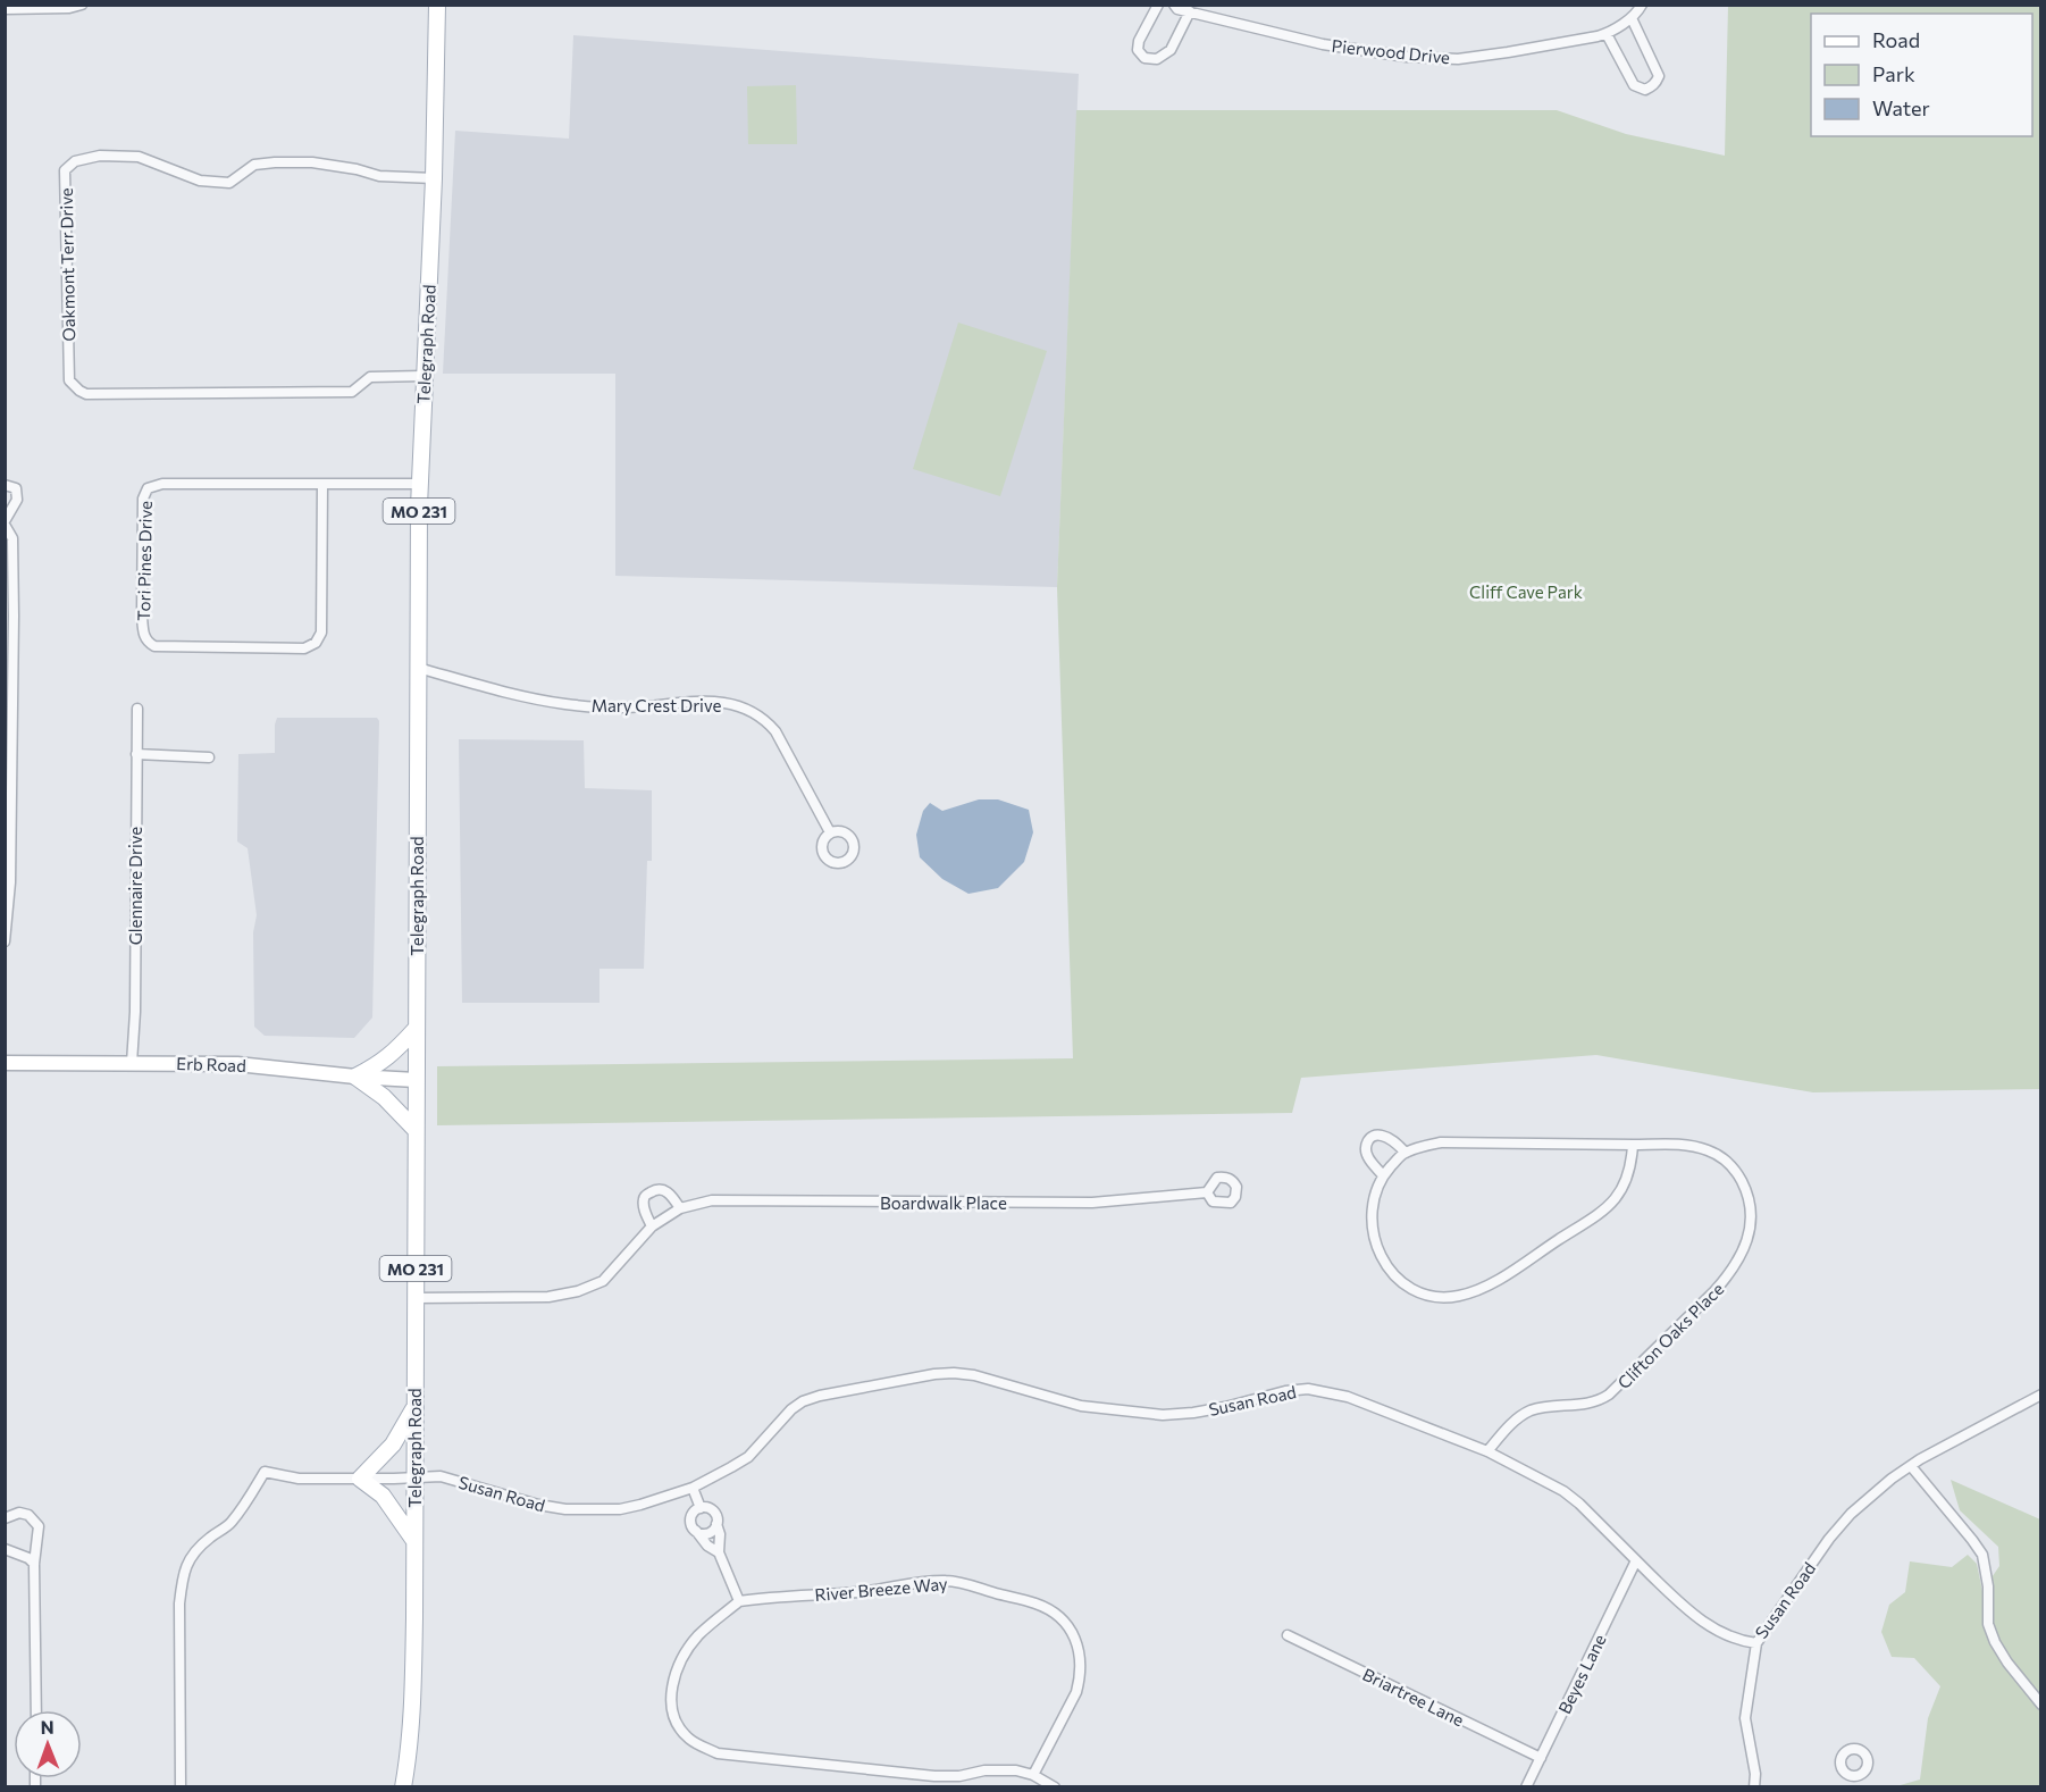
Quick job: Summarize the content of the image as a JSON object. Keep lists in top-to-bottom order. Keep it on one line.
{"streets":{"main road":["Telegraph Road","MO 231"],"street":["Pierwood Drive","Oakmont Terr Drive","Tori Pines Drive","Mary Crest Drive","Glennaire Drive","Erb Road","Boardwalk Place","Clifton Oaks Place","Susan Road","River Breeze Way","Beyes Lane","Briartree Lane"]},"crossings":[["Oakmont Terr Drive","Telegraph Road"],["Telegraph Road","Tori Pines Drive"],["Telegraph Road","Mary Crest Drive"],["Telegraph Road","Erb Road"],["Telegraph Road","Boardwalk Place"],["Telegraph Road","Susan Road"],["Glennaire Drive","Erb Road"],["Clifton Oaks Place","Susan Road"],["Susan Road","Beyes Lane"],["Beyes Lane","Briartree Lane"]],"parks":["Cliff Cave Park"],"legend":["Road","Park","Water"],"north":"top"}
